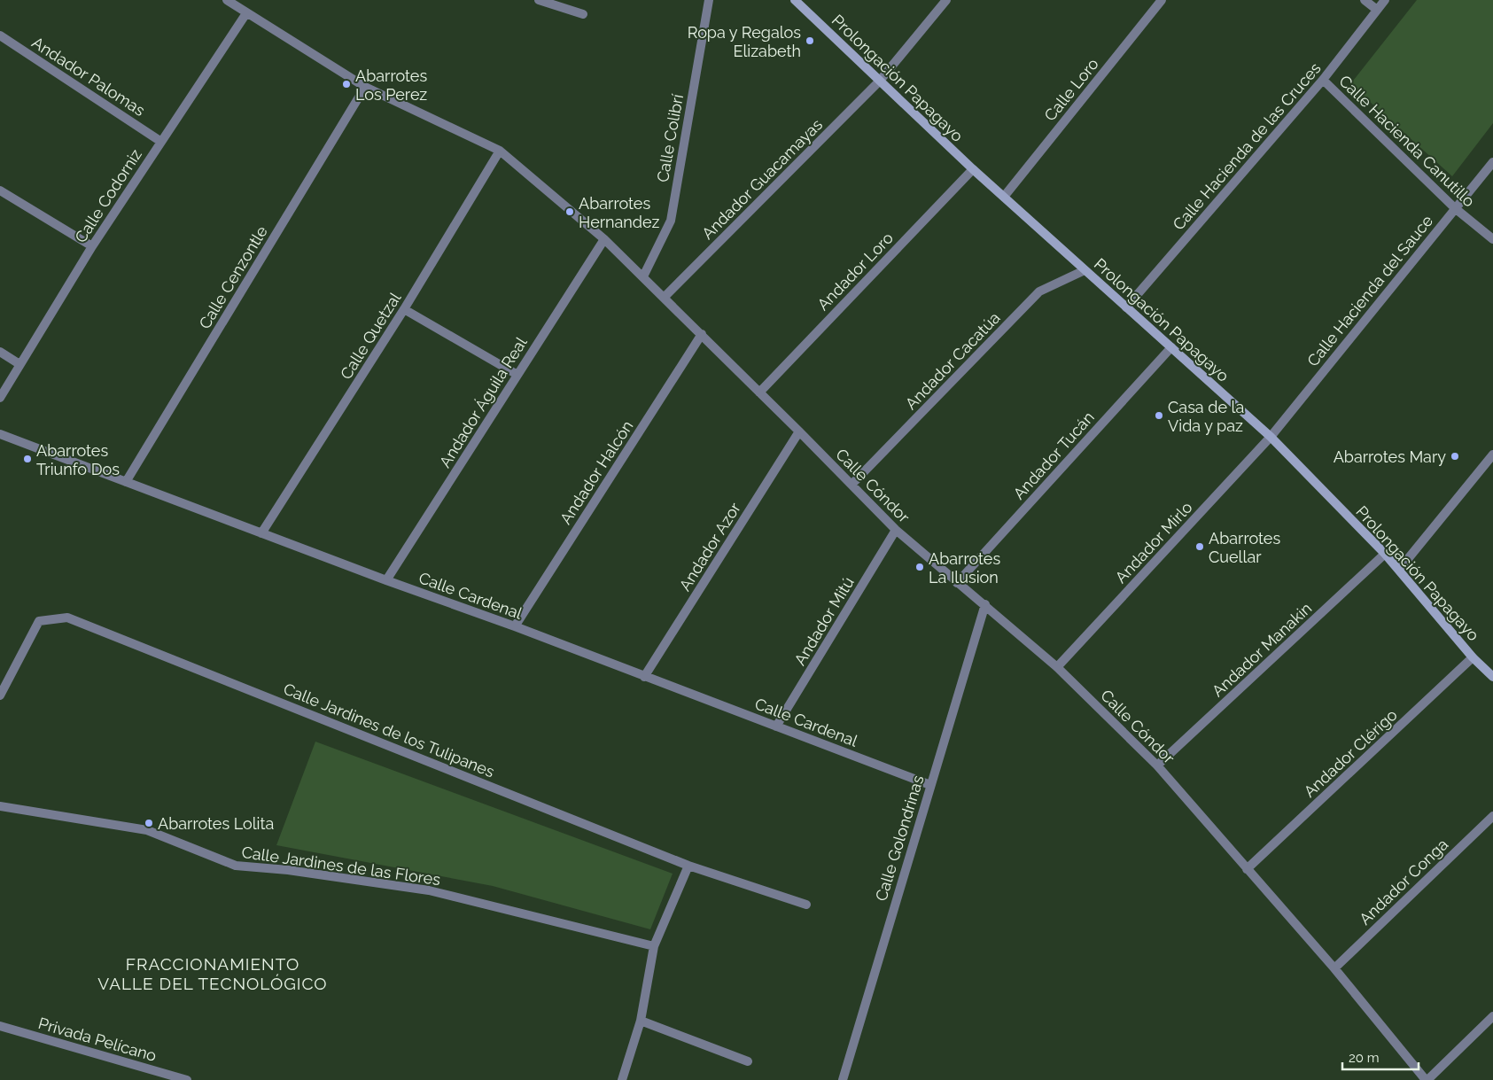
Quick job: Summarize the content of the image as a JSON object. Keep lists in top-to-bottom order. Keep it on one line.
{"streets":{"street":["Andador Palomas","Prolongación Papagayo","Calle Loro","Calle Colibrí","Calle Hacienda Canutillo","Calle Hacienda de las Cruces","Andador Guacamayas","Calle Codorniz","Andador Loro","Calle Cenzontle","Calle Hacienda del Sauce","Calle Quetzal","Andador Cacatúa","Andador Águila Real","Andador Tucán","Andador Halcón","Calle Cóndor","Andador Mirlo","Andador Azor","Calle Cardenal","Andador Mitú","Andador Manakin","Calle Jardines de los Tulipanes","Andador Clérigo","Calle Golondrinas","Calle Jardines de las Flores","Andador Conga","Privada Pelícano"]},"crossings":[["Andador Palomas","Calle Codorniz"],["Prolongación Papagayo","Calle Loro"],["Prolongación Papagayo","Calle Hacienda de las Cruces"],["Prolongación Papagayo","Andador Guacamayas"],["Prolongación Papagayo","Andador Loro"],["Prolongación Papagayo","Calle Hacienda del Sauce"],["Prolongación Papagayo","Andador Cacatúa"],["Prolongación Papagayo","Andador Tucán"],["Prolongación Papagayo","Andador Mirlo"],["Prolongación Papagayo","Andador Manakin"],["Prolongación Papagayo","Andador Clérigo"],["Calle Colibrí","Calle Cóndor"],["Calle Hacienda Canutillo","Calle Hacienda de las Cruces"],["Calle Hacienda Canutillo","Calle Hacienda del Sauce"],["Andador Guacamayas","Calle Cóndor"],["Calle Codorniz","Calle Cóndor"],["Andador Loro","Calle Cóndor"],["Calle Cenzontle","Calle Cóndor"],["Calle Cenzontle","Calle Cardenal"],["Calle Hacienda del Sauce","Andador Mirlo"],["Calle Quetzal","Calle Cóndor"],["Calle Quetzal","Calle Cardenal"],["Andador Cacatúa","Calle Cóndor"],["Andador Águila Real","Calle Cóndor"],["Andador Águila Real","Calle Cardenal"],["Andador Tucán","Calle Cóndor"],["Andador Halcón","Calle Cóndor"],["Andador Halcón","Calle Cardenal"],["Calle Cóndor","Andador Mirlo"],["Calle Cóndor","Andador Azor"],["Calle Cóndor","Andador Mitú"],["Calle Cóndor","Andador Manakin"],["Calle Cóndor","Andador Clérigo"],["Calle Cóndor","Calle Golondrinas"],["Calle Cóndor","Andador Conga"],["Andador Azor","Calle Cardenal"],["Calle Cardenal","Andador Mitú"],["Calle Cardenal","Calle Golondrinas"]],"districts":["FRACCIONAMIENTO VALLE DEL TECNOLÓGICO"],"places":["Ropa y Regalos Elizabeth","Abarrotes Los Perez","Abarrotes Hernandez","Casa de la Vida y paz","Abarrotes Mary","Abarrotes Triunfo Dos","Abarrotes Cuellar","Abarrotes La Ilusion","Abarrotes Lolita"],"scale_bar":"20 m"}
